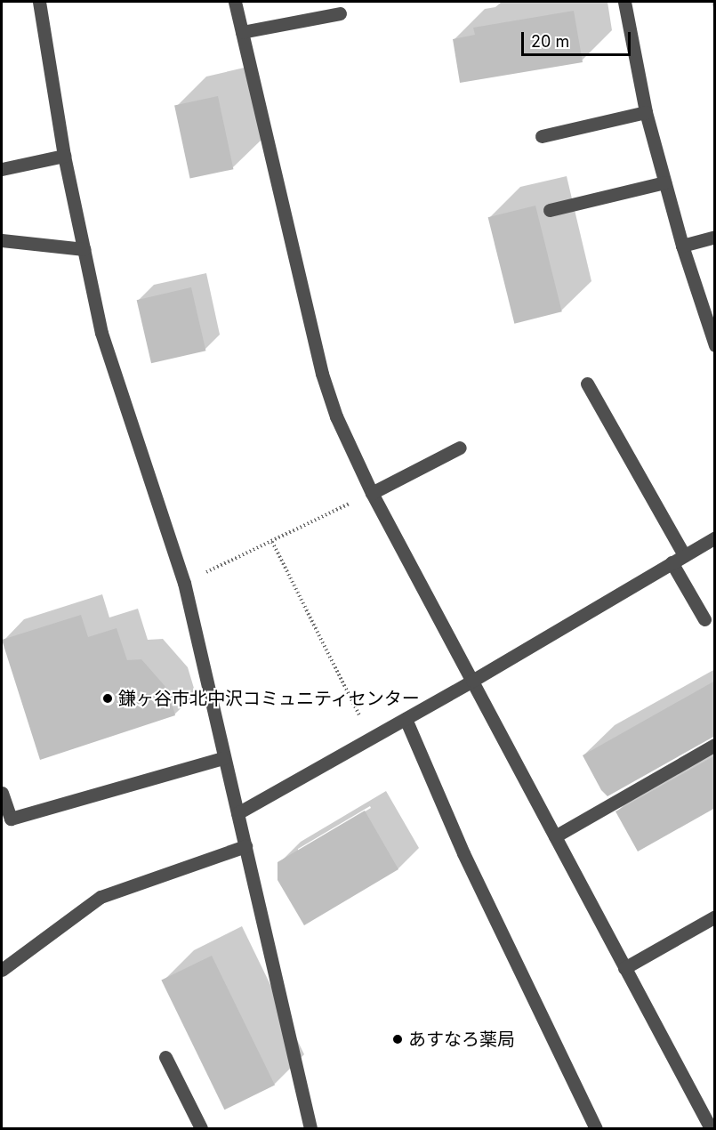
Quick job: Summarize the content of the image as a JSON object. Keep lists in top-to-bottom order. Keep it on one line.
{"places":["鎌ヶ谷市北中沢コミュニティセンター","あすなろ薬局"],"scale_bar":"20 m"}
